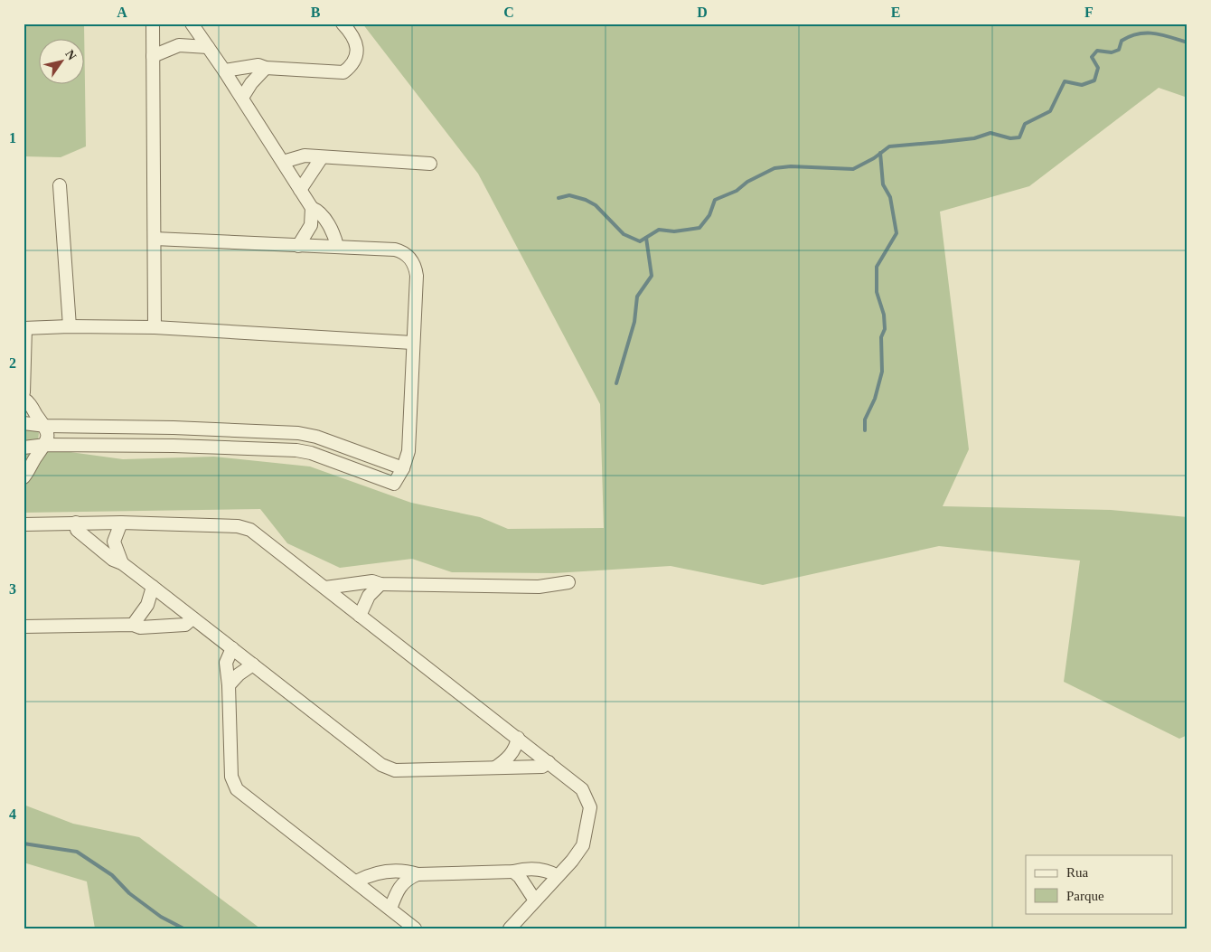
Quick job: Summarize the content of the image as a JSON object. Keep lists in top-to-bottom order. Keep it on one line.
{"legend":["Rua","Parque"],"north":"top right","grid":{"columns":["A","B","C","D","E","F"],"rows":["1","2","3","4"]}}
